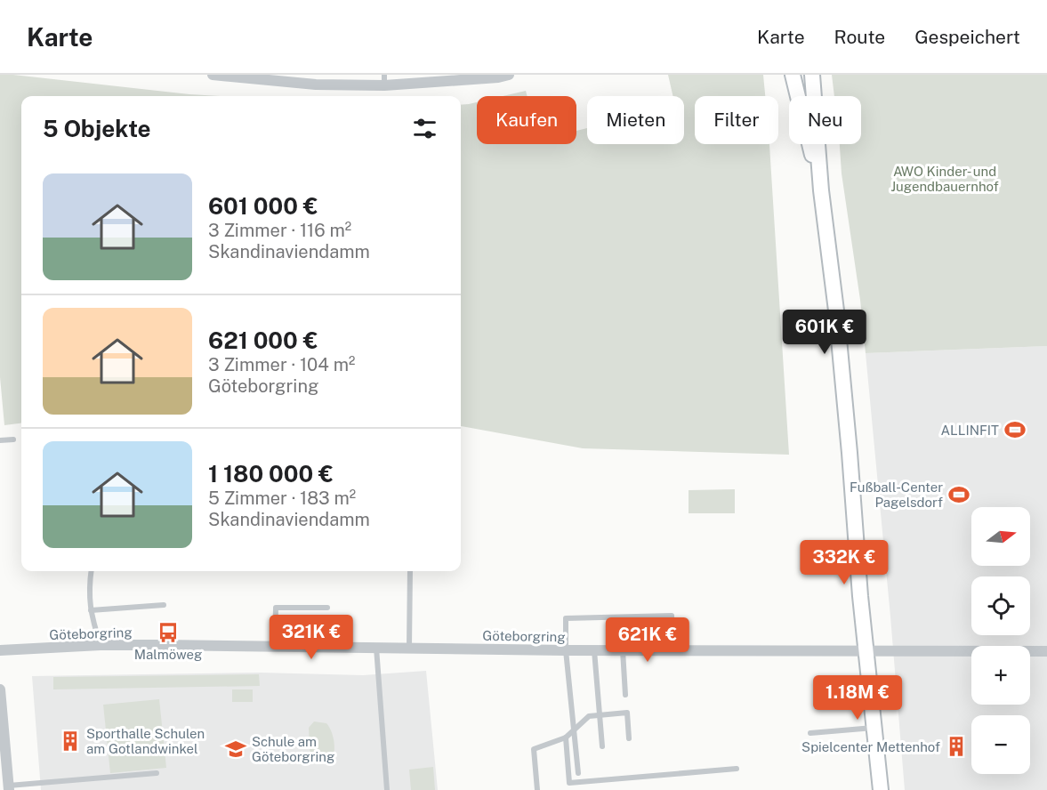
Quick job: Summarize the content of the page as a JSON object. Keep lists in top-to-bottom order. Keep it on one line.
{"streets":{"street":["Göteborgring"]},"parks":["AWO Kinder- und Jugendbauernhof"],"places":{"sports":["ALLINFIT","Fußball-Center Pagelsdorf"],"bus stop":["Malmöweg"],"building":["Sporthalle Schulen am Gotlandwinkel","Spielcenter Mettenhof"],"school or university":["Schule am Göteborgring"]},"north":"right","page":{"header":"Karte","nav":["Karte","Route","Gespeichert"],"chip":["Kaufen","Mieten","Filter","Neu"],"heading":"5 Objekte","list":[{"name":"601 000 €","note":"3 Zimmer · 116 m² · Skandinaviendamm"},{"name":"621 000 €","note":"3 Zimmer · 104 m² · Göteborgring"},{"name":"1 180 000 €","note":"5 Zimmer · 183 m² · Skandinaviendamm"}],"price":["601K €","332K €","321K €","621K €","1.18M €"],"map_buttons":["+","−"]}}
